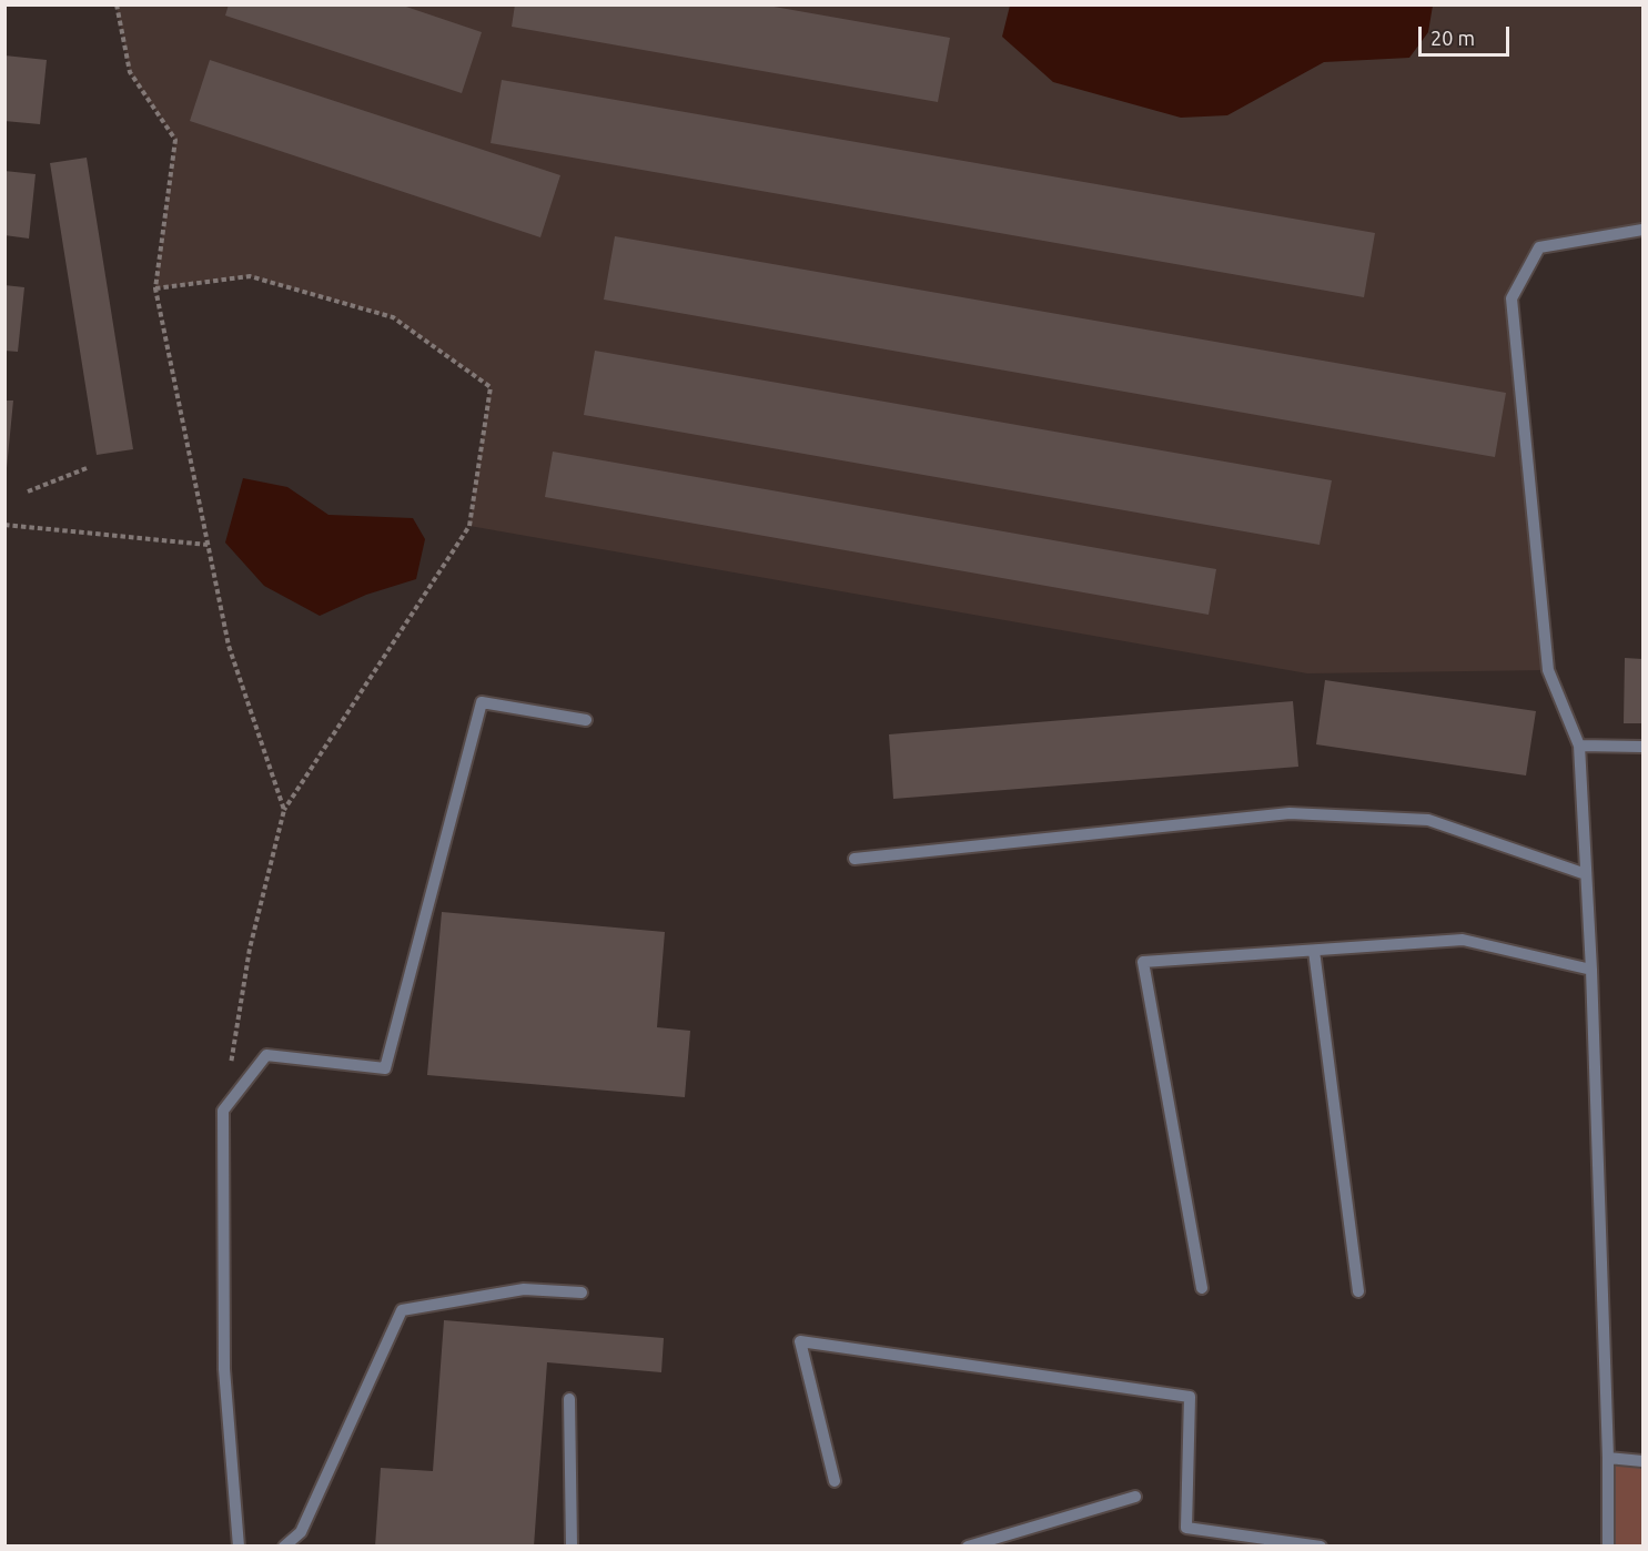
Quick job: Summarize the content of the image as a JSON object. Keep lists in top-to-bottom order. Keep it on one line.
{"scale_bar":"20 m"}
